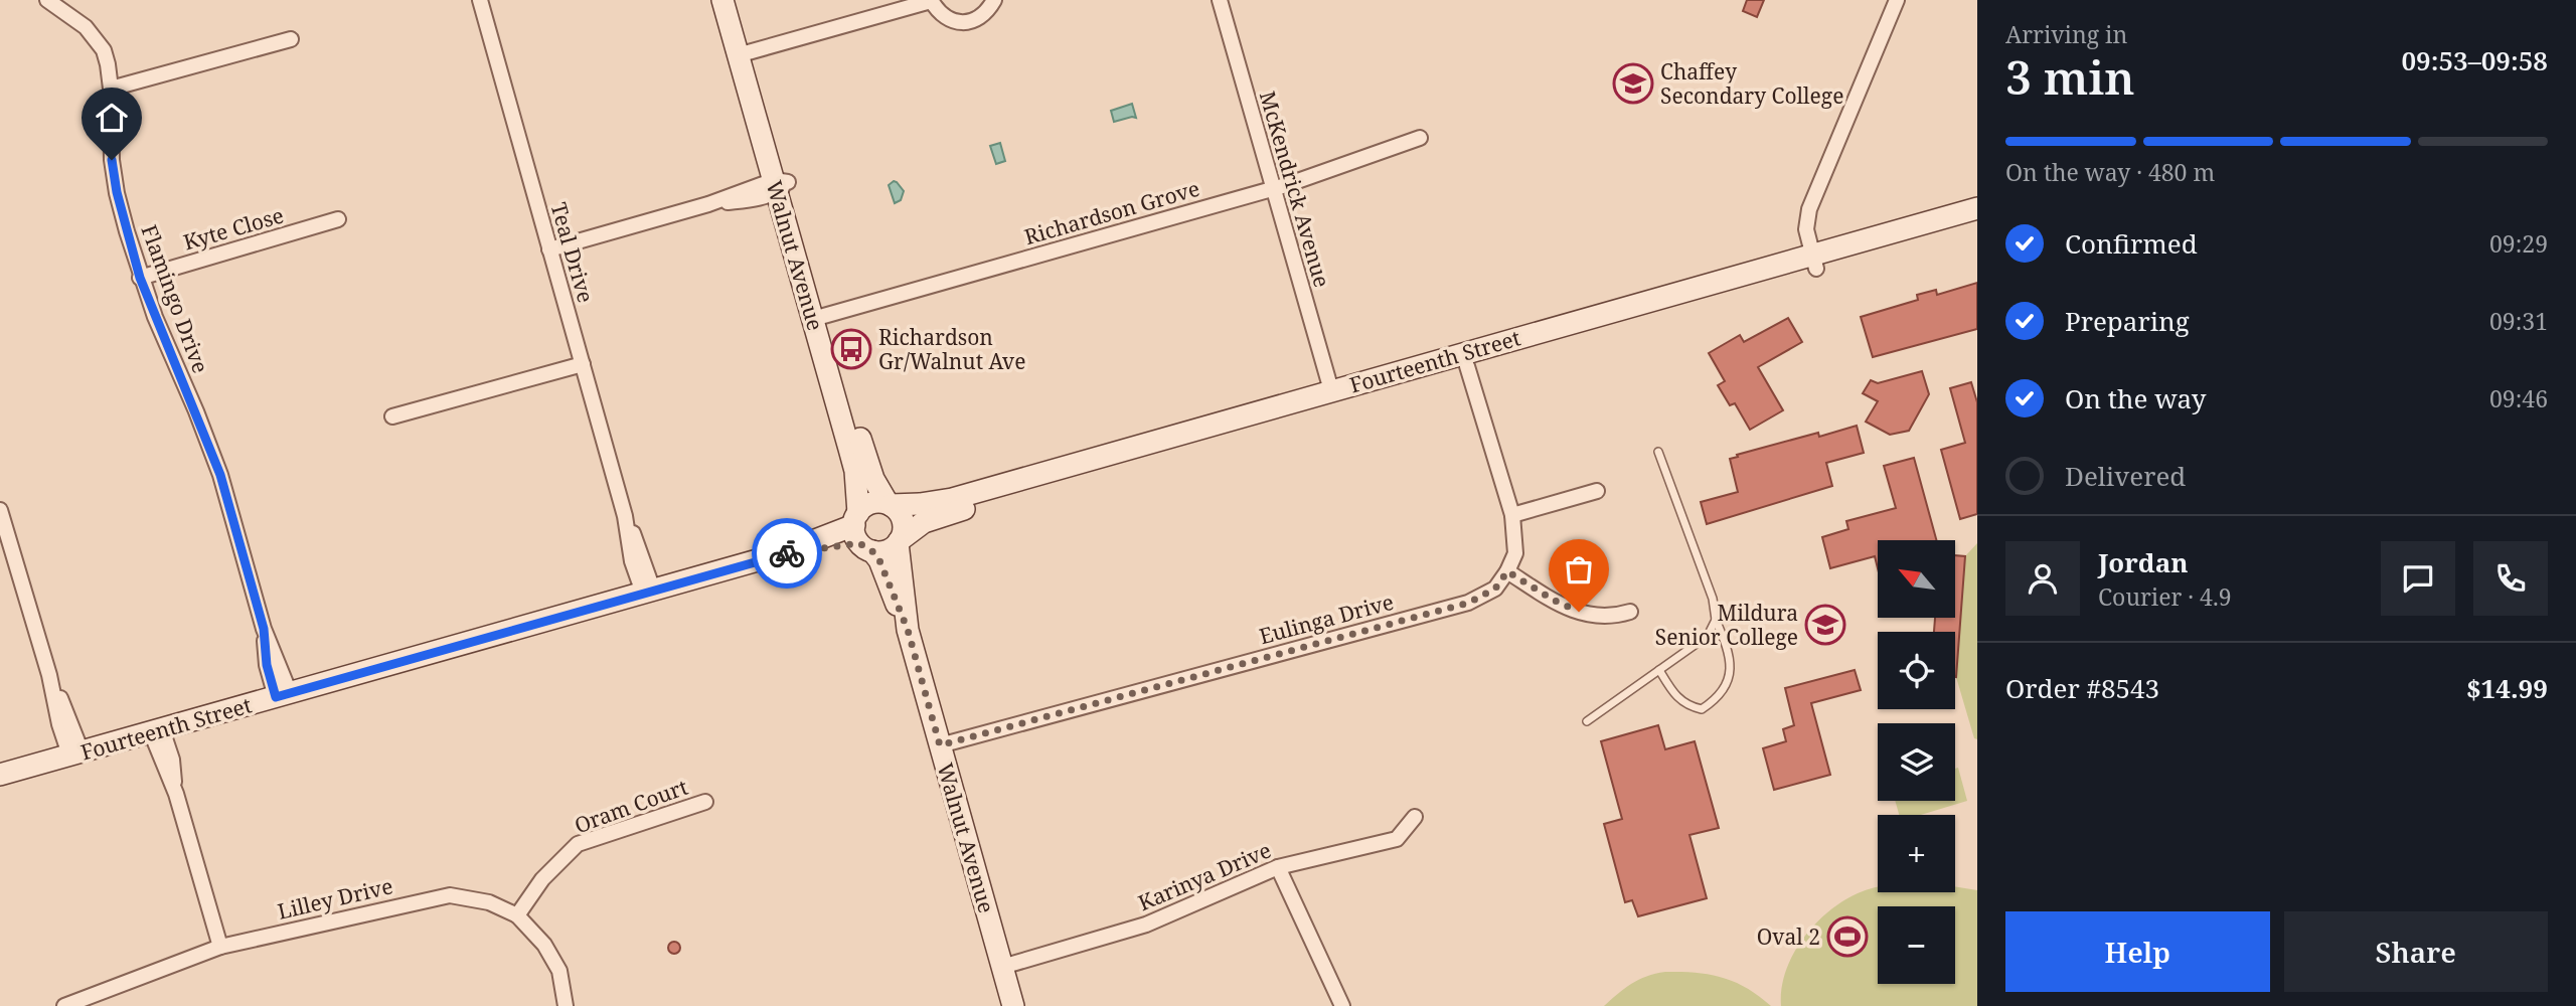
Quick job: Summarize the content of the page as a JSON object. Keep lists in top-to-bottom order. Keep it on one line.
{"streets":{"street":["McKendrick Avenue","Richardson Grove","Kyte Close","Teal Drive","Walnut Avenue","Flamingo Drive","Fourteenth Street","Eulinga Drive","Oram Court","Karinya Drive","Lilley Drive"]},"crossings":[["McKendrick Avenue","Richardson Grove"],["McKendrick Avenue","Fourteenth Street"],["Richardson Grove","Walnut Avenue"],["Kyte Close","Flamingo Drive"],["Teal Drive","Fourteenth Street"],["Walnut Avenue","Fourteenth Street"],["Walnut Avenue","Eulinga Drive"],["Walnut Avenue","Karinya Drive"],["Flamingo Drive","Fourteenth Street"],["Oram Court","Lilley Drive"]],"places":{"school or university":["Chaffey Secondary College","Mildura Senior College"],"bus stop":["Richardson Gr/Walnut Ave"],"sports":["Oval 2"]},"north":"top left","page":{"heading":["3 min","Arriving in","09:53–09:58"],"panel":["Jordan","Courier · 4.9","Order #8543","$14.99"],"bar":"On the way · 480 m","list":[["Confirmed","09:29"],["Preparing","09:31"],["On the way","09:46"],"Delivered"],"map_buttons":["+","−"],"buttons":["Help","Share"]}}
